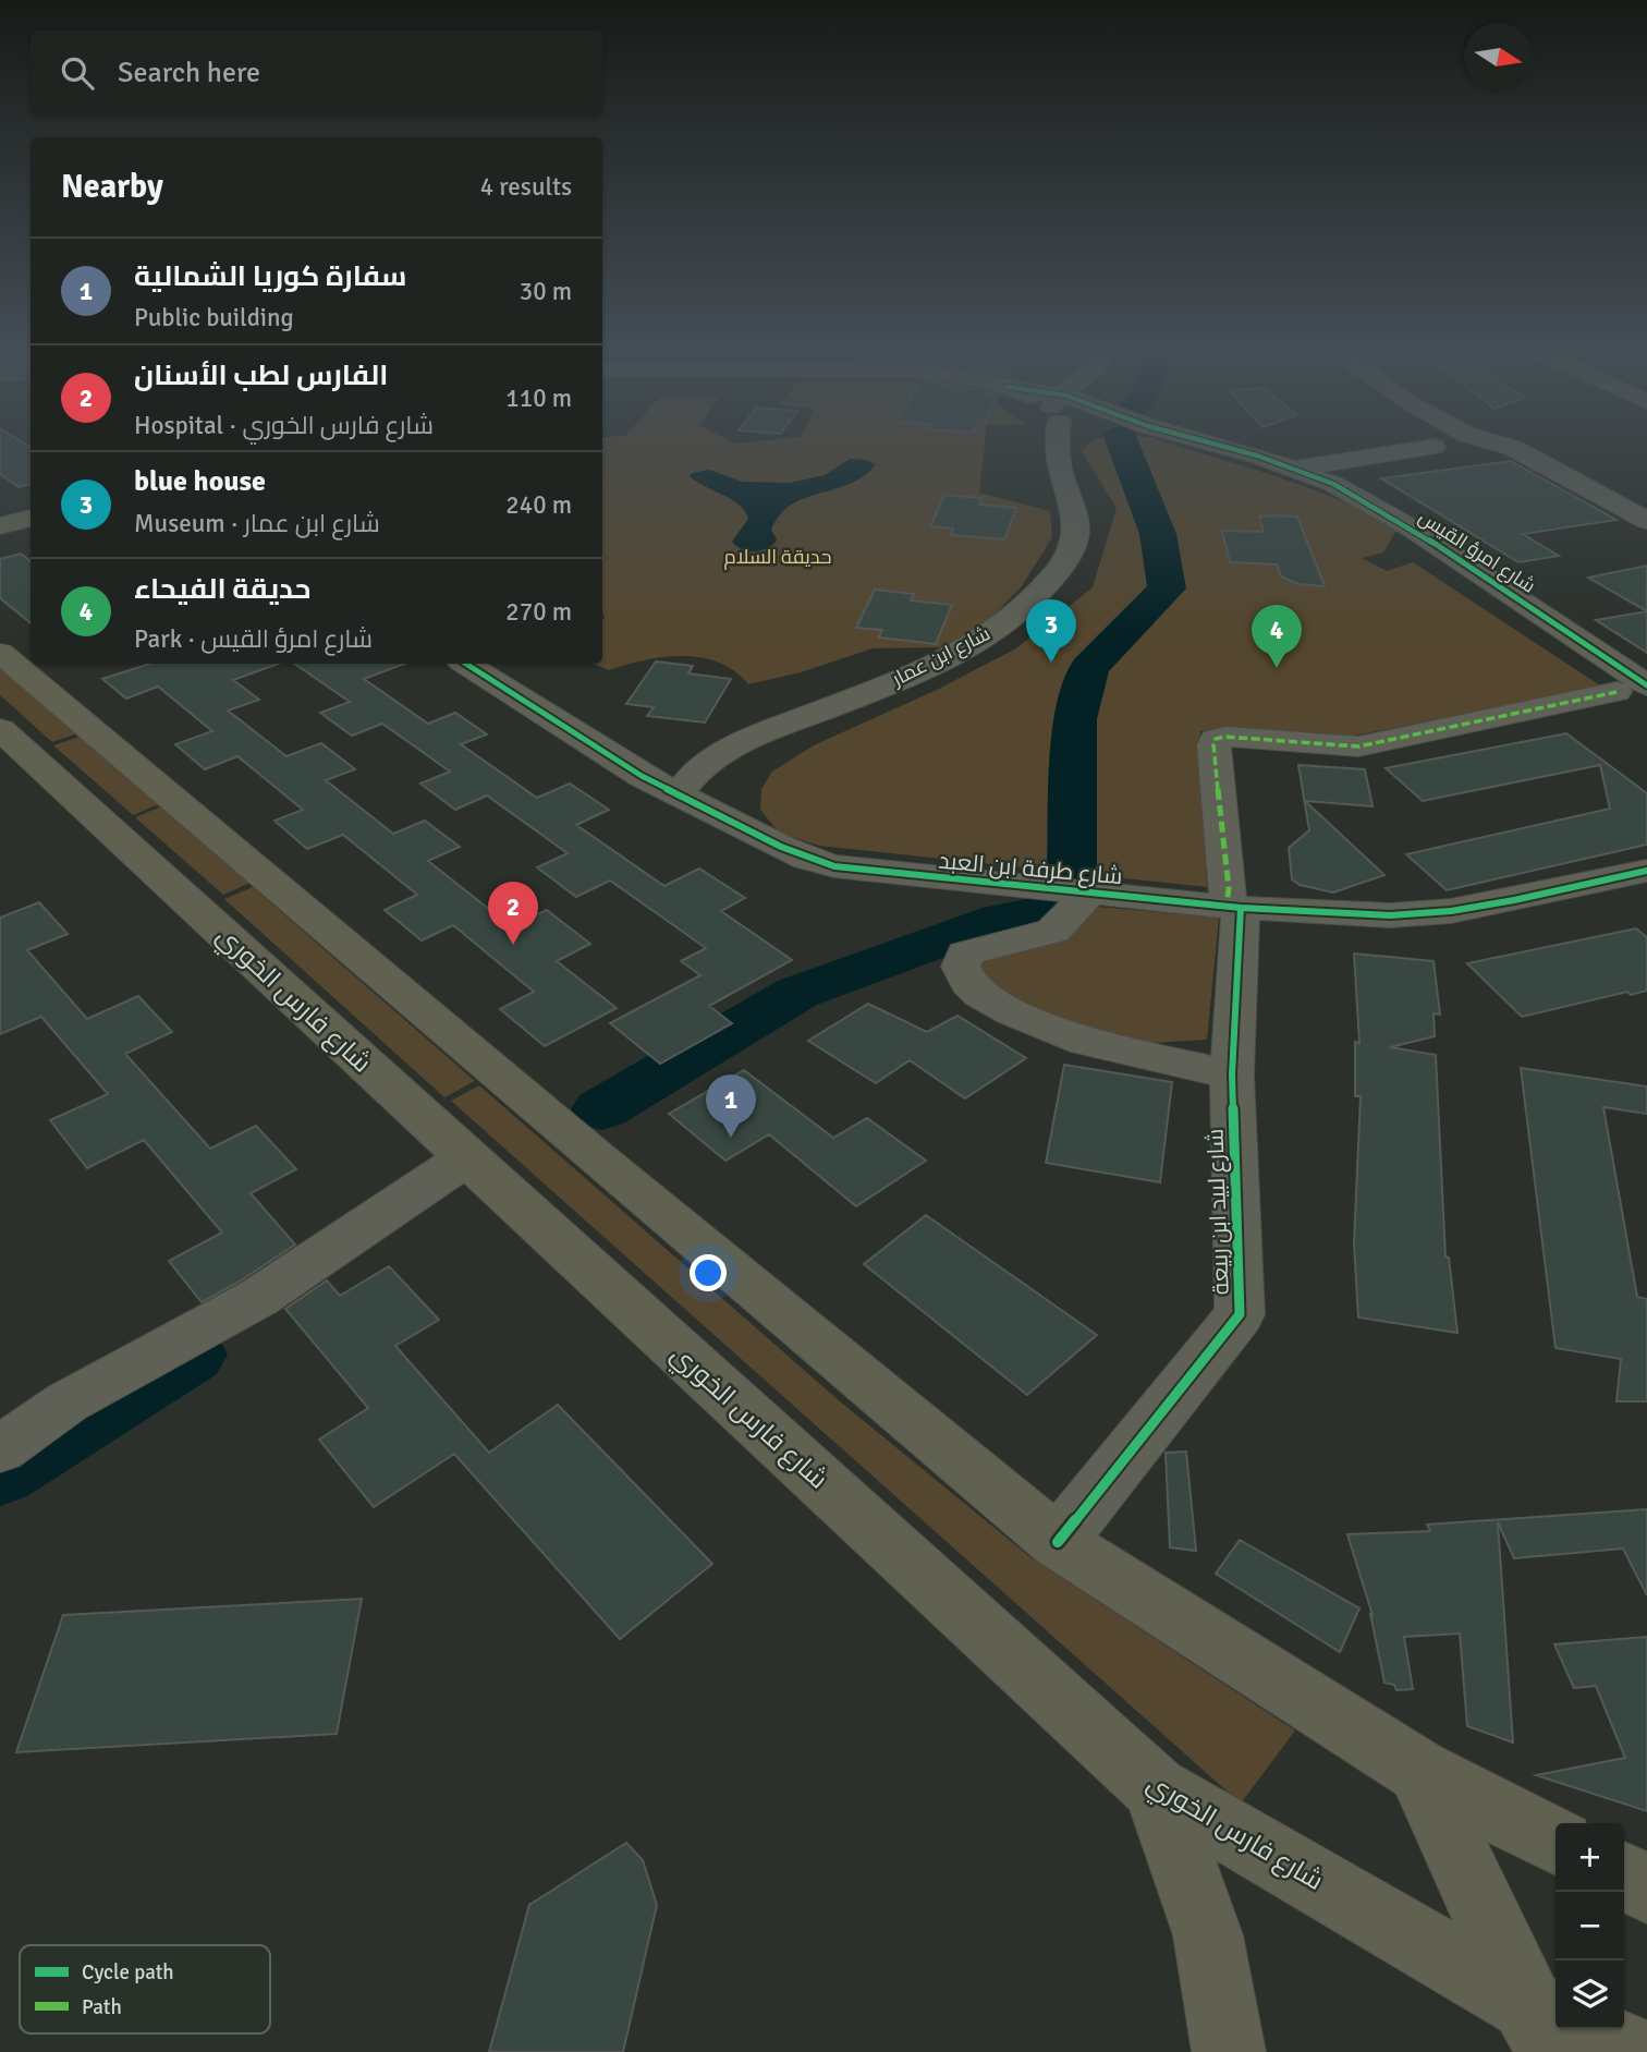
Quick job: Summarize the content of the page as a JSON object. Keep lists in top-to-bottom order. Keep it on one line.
{"streets":{"main road":["شارع فارس الخوري"],"street":["شارع امرؤ القيس","شارع ابن عمار","شارع طرفة ابن العبد","شارع لبيد ابن ربيعة"]},"crossings":[["شارع امرؤ القيس","شارع لبيد ابن ربيعة"],["شارع ابن عمار","شارع طرفة ابن العبد"],["شارع طرفة ابن العبد","شارع لبيد ابن ربيعة"]],"parks":["حديقة السلام"],"legend":["Cycle path","Path"],"north":"right","page":{"search":"Search here","heading":["Nearby","4 results"],"list":[{"mark":"1","name":"سفارة كوريا الشمالية","note":"Public building","value":"30 m"},{"mark":"2","name":"الفارس لطب الأسنان","note":"Hospital · شارع فارس الخوري","value":"110 m"},{"mark":"3","name":"blue house","note":"Museum · شارع ابن عمار","value":"240 m"},{"mark":"4","name":"حديقة الفيحاء","note":"Park · شارع امرؤ القيس","value":"270 m"}],"pins":["3","4","2","1"],"map_buttons":["+","−"]}}
